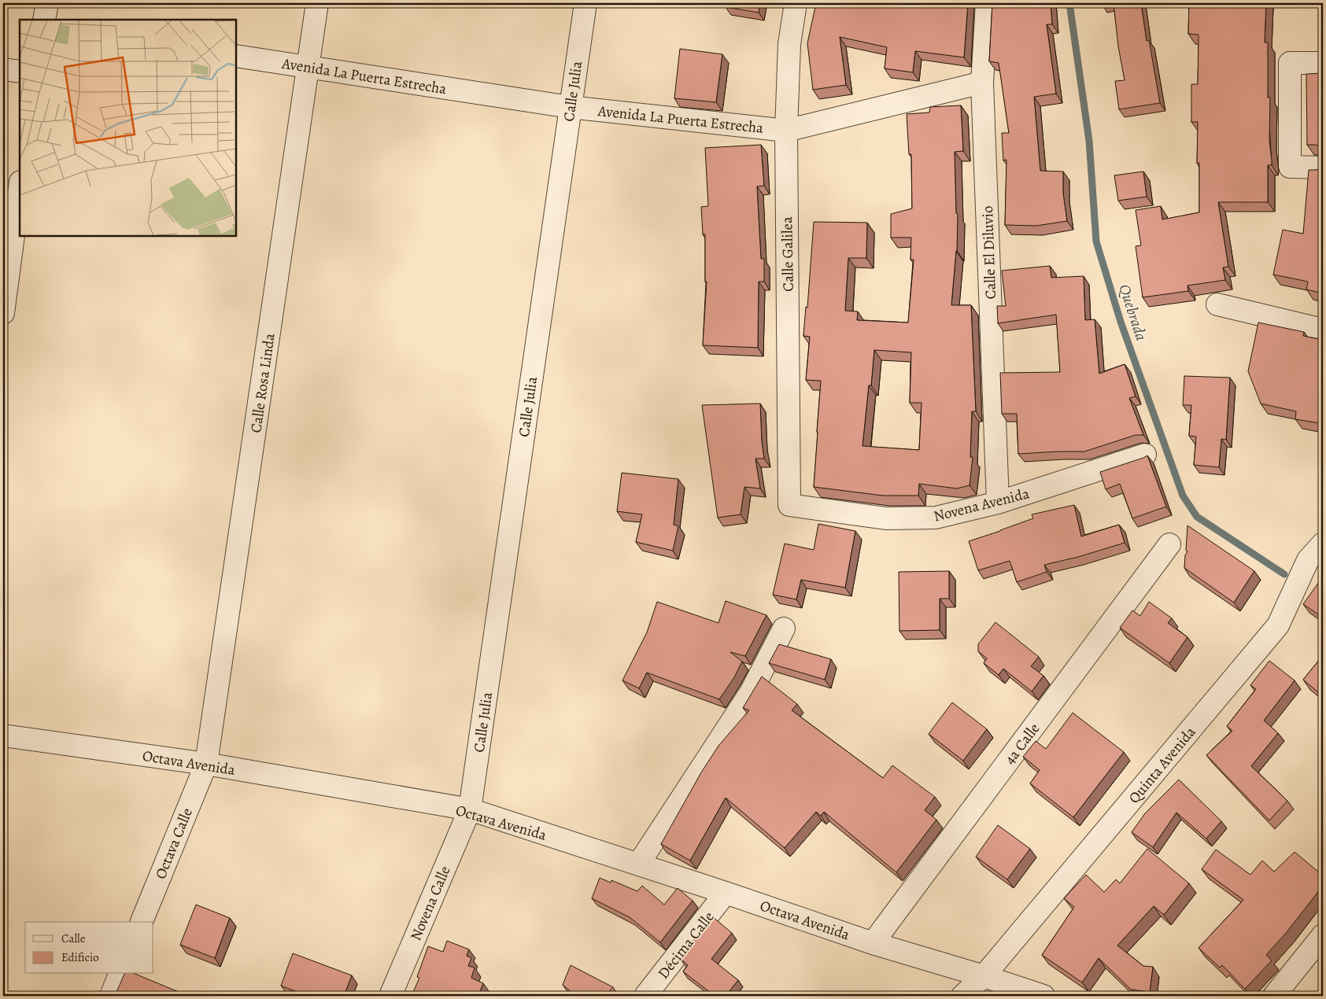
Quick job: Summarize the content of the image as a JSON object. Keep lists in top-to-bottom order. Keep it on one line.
{"streets":{"street":["Avenida La Puerta Estrecha","Calle Julia","Calle El Diluvio","Calle Galilea","Calle Rosa Linda","Novena Avenida","4a Calle","Octava Avenida","Quinta Avenida","Octava Calle","Novena Calle","Décima Calle"]},"crossings":[["Avenida La Puerta Estrecha","Calle Julia"],["Avenida La Puerta Estrecha","Calle El Diluvio"],["Avenida La Puerta Estrecha","Calle Galilea"],["Avenida La Puerta Estrecha","Calle Rosa Linda"],["Calle Julia","Octava Avenida"],["Calle Julia","Novena Calle"],["Calle El Diluvio","Novena Avenida"],["Calle Galilea","Novena Avenida"],["Calle Rosa Linda","Octava Avenida"],["Calle Rosa Linda","Octava Calle"],["4a Calle","Octava Avenida"],["Octava Avenida","Quinta Avenida"],["Octava Avenida","Octava Calle"],["Octava Avenida","Novena Calle"],["Octava Avenida","Décima Calle"]],"water":["Quebrada"],"legend":["Calle","Edificio"]}
